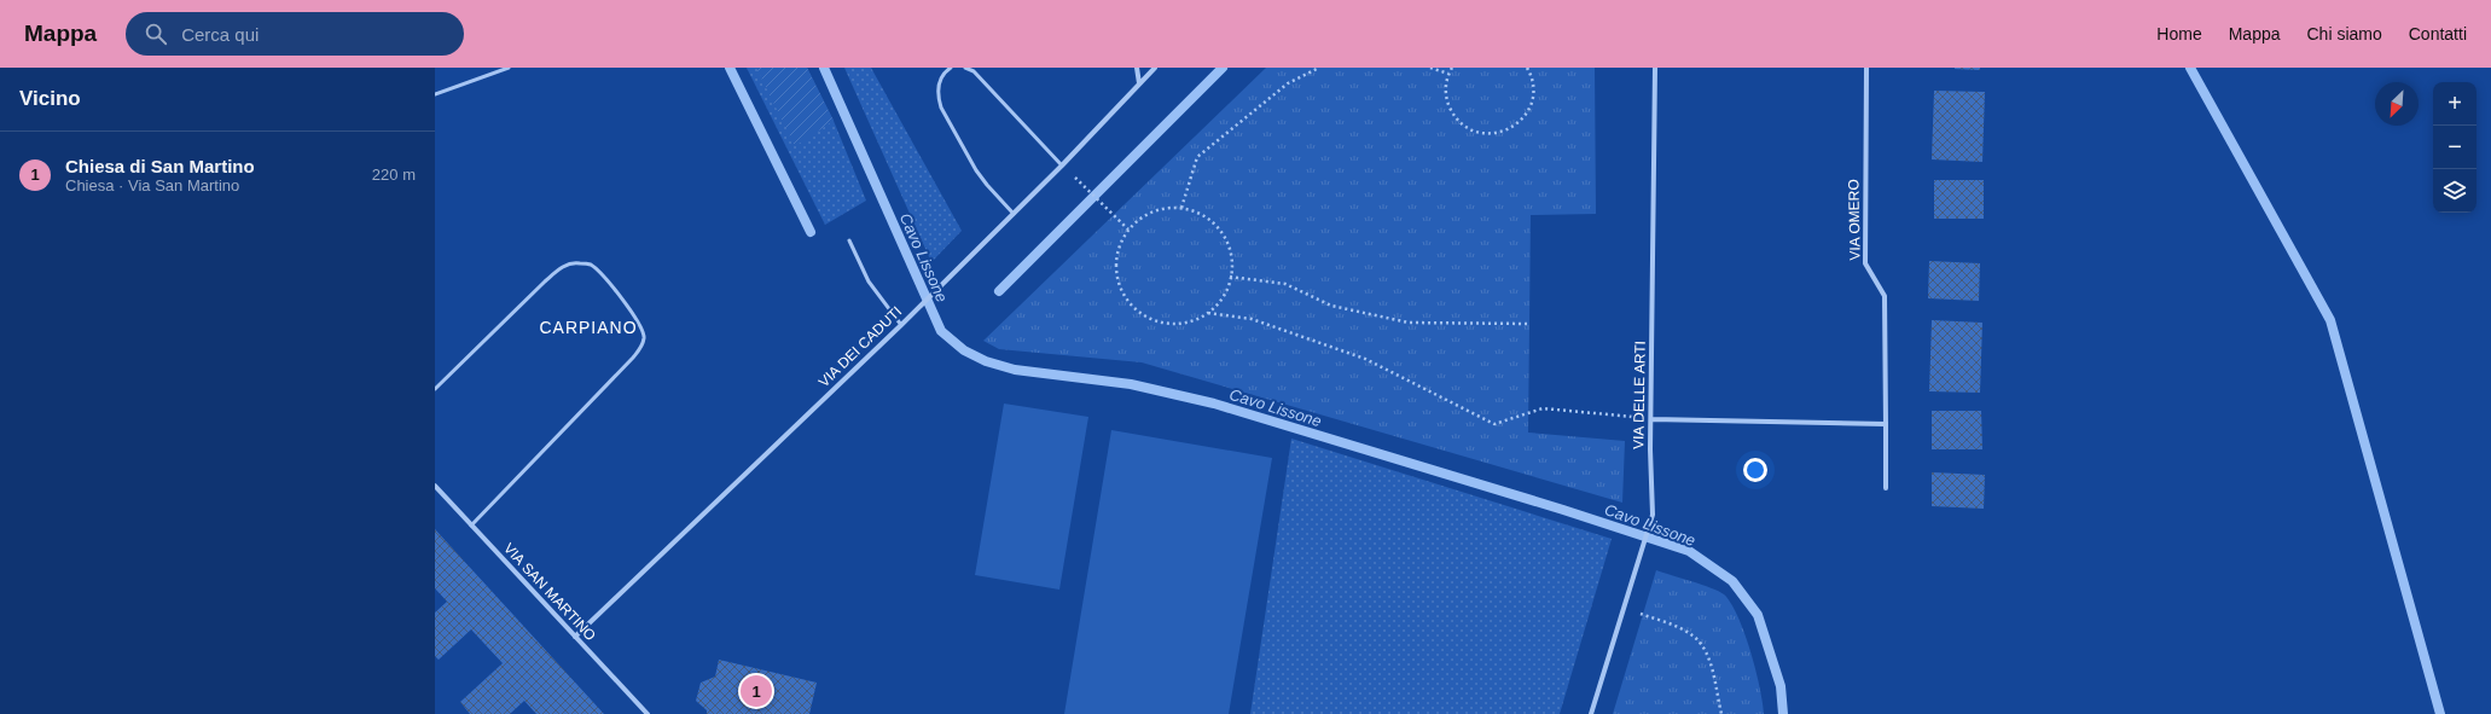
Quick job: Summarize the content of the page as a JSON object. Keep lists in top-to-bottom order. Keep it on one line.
{"streets":{"street":["VIA OMERO","VIA DEI CADUTI","VIA DELLE ARTI","VIA SAN MARTINO"]},"crossings":[["VIA DEI CADUTI","VIA SAN MARTINO"]],"districts":["CARPIANO"],"water":["Cavo Lissone"],"north":"bottom left","page":{"header":"Mappa","search":"Cerca qui","nav":["Home","Mappa","Chi siamo","Contatti"],"heading":"Vicino","map_buttons":["+","−"],"list":[{"mark":"1","name":"Chiesa di San Martino","note":"Chiesa · Via San Martino","value":"220 m"}],"pins":"1"}}
